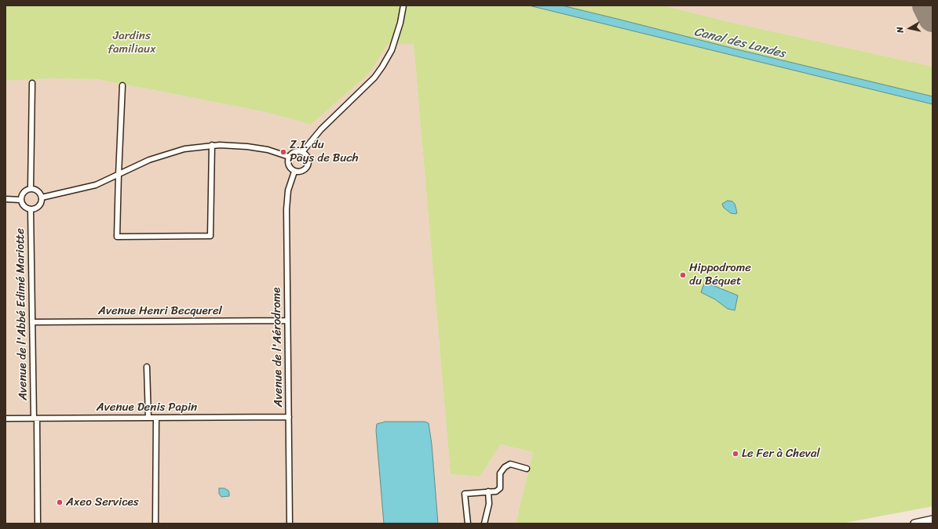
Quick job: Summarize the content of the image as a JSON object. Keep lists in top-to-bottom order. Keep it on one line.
{"streets":{"street":["Avenue Henri Becquerel","Avenue de l'Abbé Edimé Mariotte","Avenue de l'Aérodrome","Avenue Denis Papin"]},"crossings":[["Avenue Henri Becquerel","Avenue de l'Abbé Edimé Mariotte"],["Avenue Henri Becquerel","Avenue de l'Aérodrome"],["Avenue de l'Abbé Edimé Mariotte","Avenue Denis Papin"],["Avenue de l'Aérodrome","Avenue Denis Papin"]],"water":["Canal des Landes"],"parks":["Jardins familiaux"],"places":["Z.I. du Pays de Buch","Hippodrome du Béquet","Le Fer à Cheval","Axeo Services"],"north":"left"}
